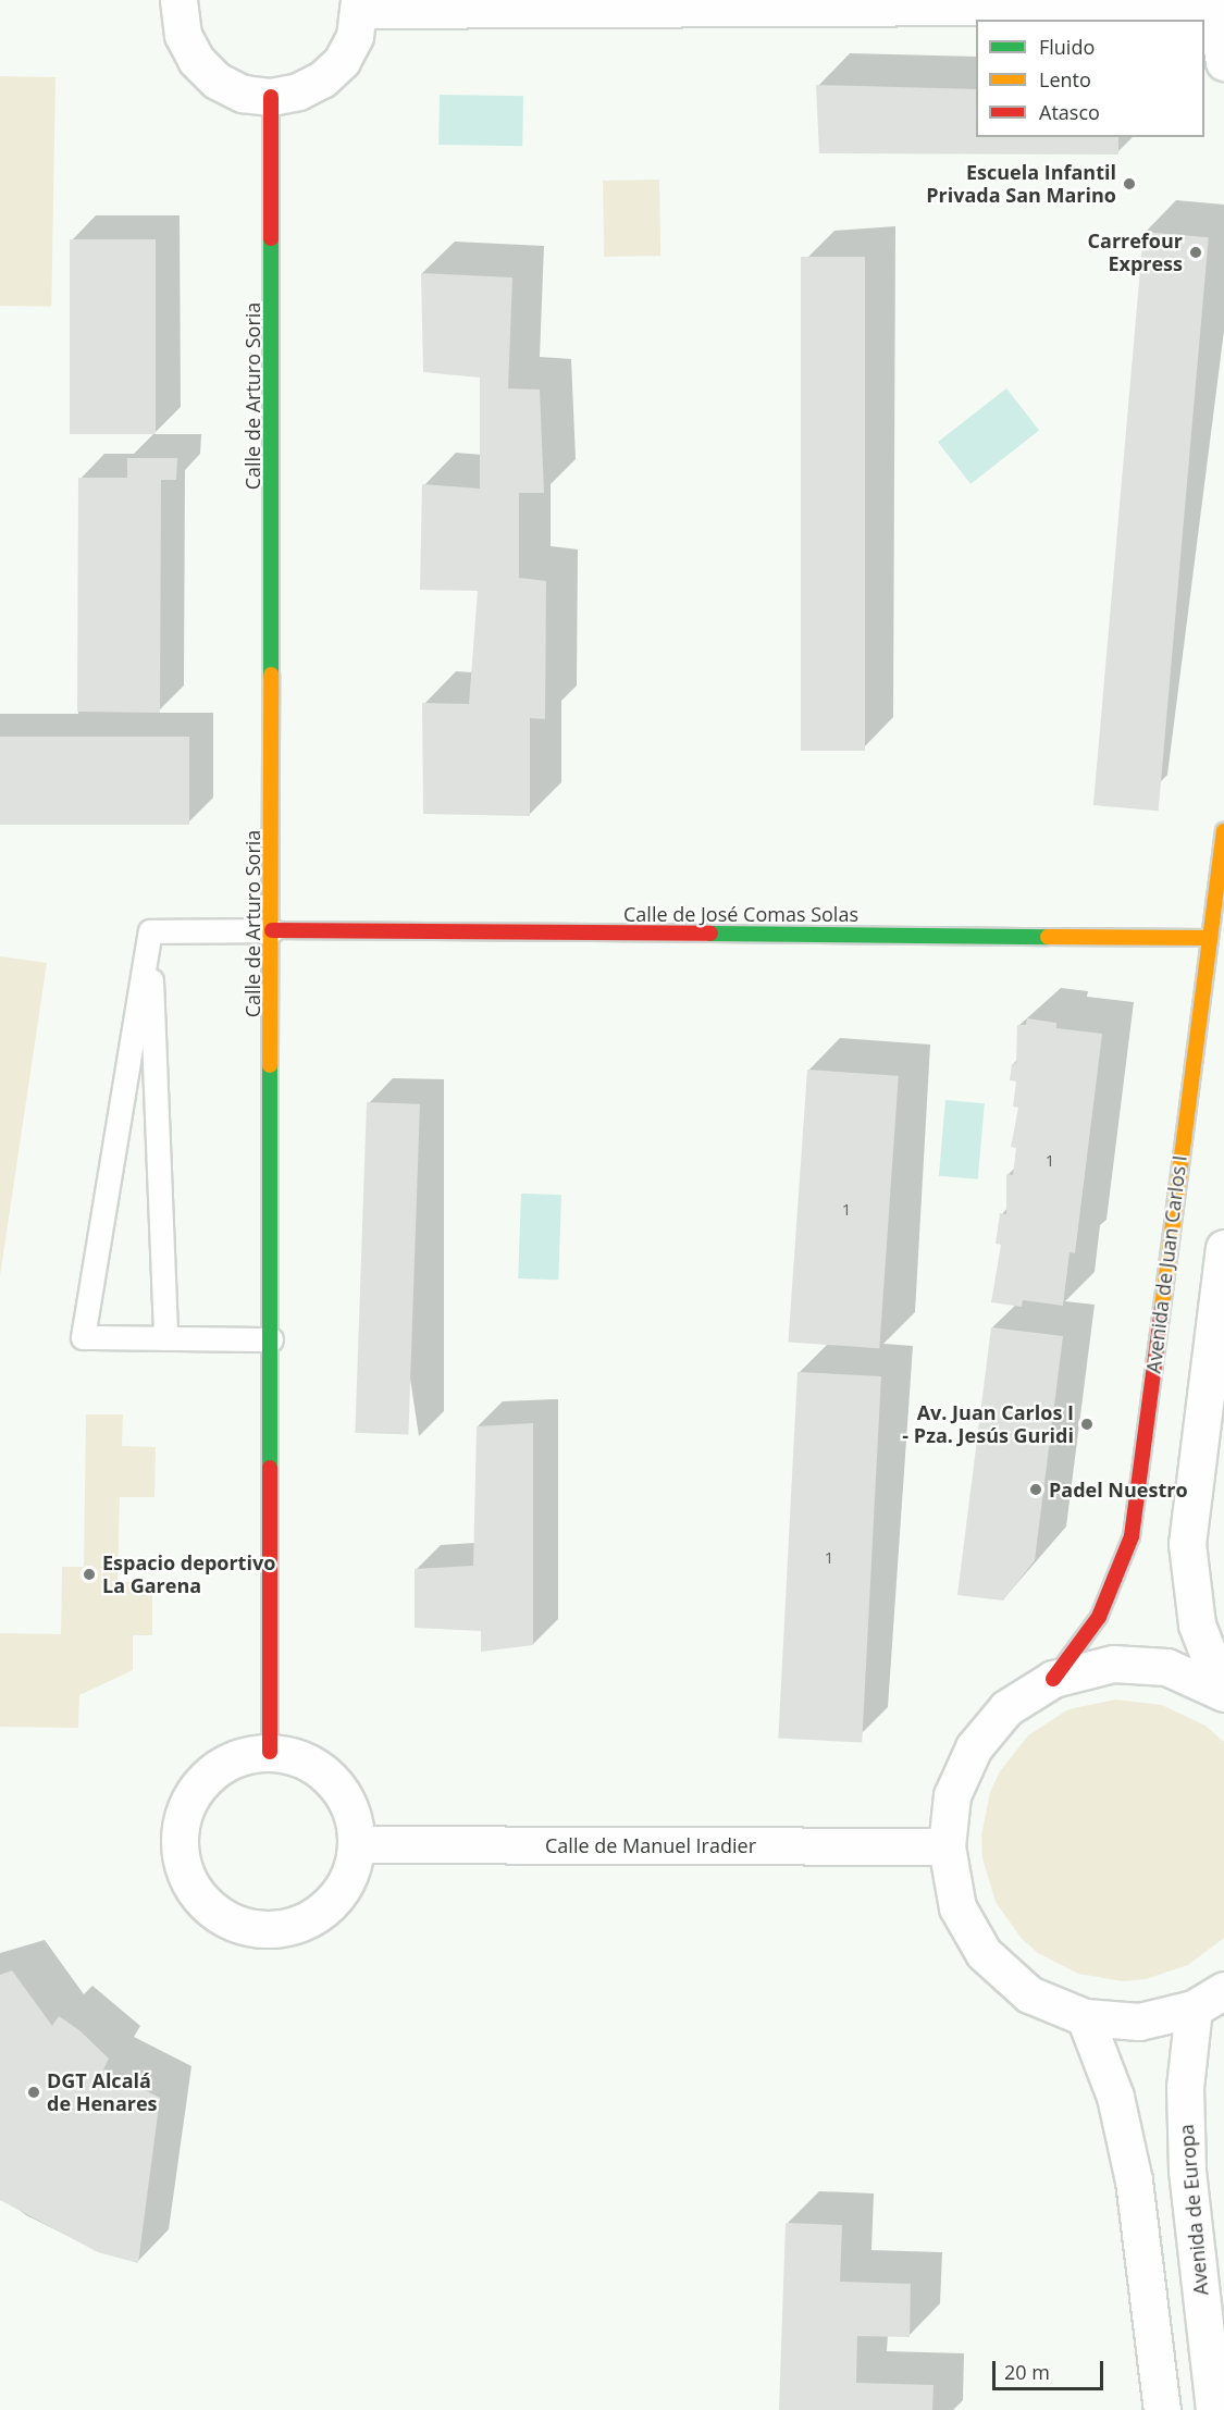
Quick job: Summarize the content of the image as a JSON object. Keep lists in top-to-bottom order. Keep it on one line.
{"streets":{"street":["Calle de Arturo Soria","Calle de José Comas Solas","Avenida de Juan Carlos I","Calle de Manuel Iradier","Avenida de Europa"]},"crossings":[["Calle de Arturo Soria","Calle de José Comas Solas"],["Calle de Arturo Soria","Calle de Manuel Iradier"],["Calle de José Comas Solas","Avenida de Juan Carlos I"]],"places":["Escuela Infantil Privada San Marino","Carrefour Express","Av. Juan Carlos I - Pza. Jesús Guridi","Padel Nuestro","Espacio deportivo La Garena","DGT Alcalá de Henares"],"house_numbers":["1","1","1"],"legend":["Fluido","Lento","Atasco"],"scale_bar":"20 m"}
